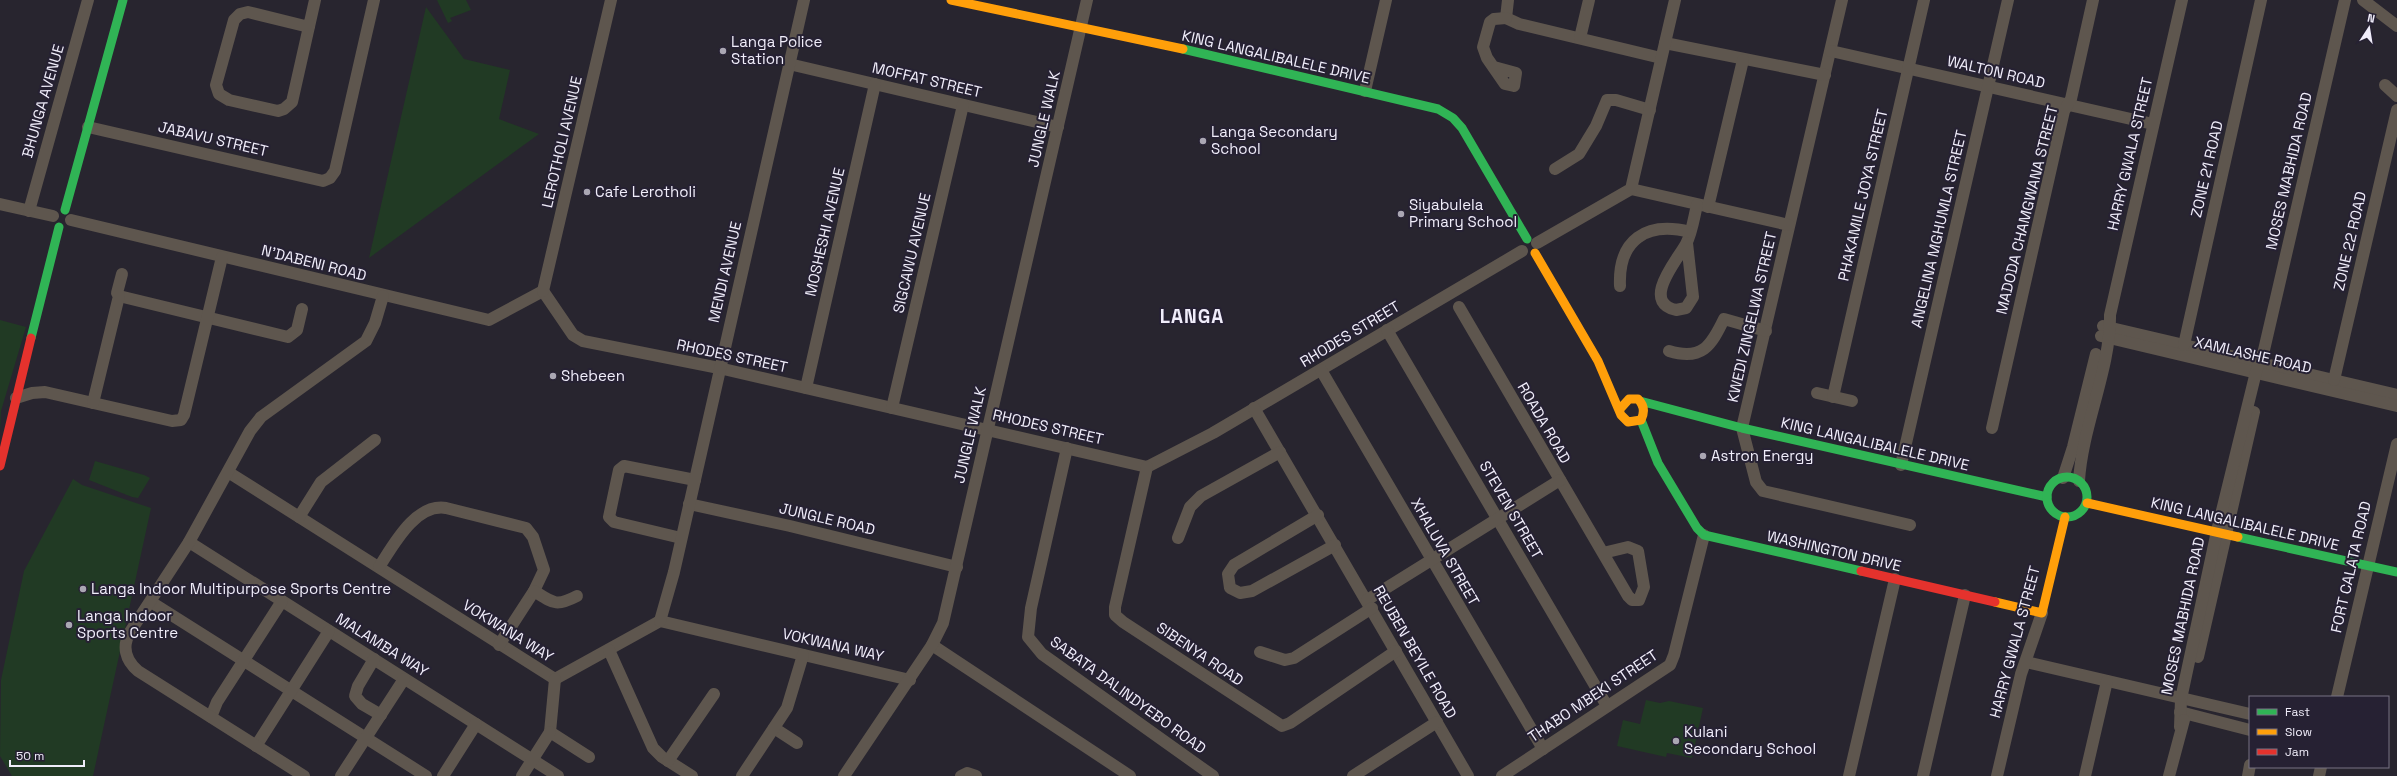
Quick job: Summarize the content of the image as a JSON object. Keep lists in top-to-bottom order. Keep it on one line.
{"streets":{"street":["KING LANGALIBALELE DRIVE","WALTON ROAD","MOFFAT STREET","BHUNGA AVENUE","JUNGLE WALK","JABAVU STREET","LEROTHOLI AVENUE","HARRY GWALA STREET","ZONE 21 ROAD","MOSES MABHIDA ROAD","PHAKAMILE JOYA STREET","MADODA CHAMGWANA STREET","ANGELINA MGHUMLA STREET","MOSHESHI AVENUE","ZONE 22 ROAD","SIGCAWU AVENUE","N'DABENI ROAD","MENDI AVENUE","KWEDI ZINGELWA STREET","RHODES STREET","XAMLASHE ROAD","ROADA ROAD","STEVEN STREET","JUNGLE ROAD","WASHINGTON DRIVE","XHALUVA STREET","FORT CALATA ROAD","VOKWANA WAY","MALAMBA WAY","REUBEN BEYILE ROAD","SIBENYA ROAD","SABATA DALINDYEBO ROAD","THABO MBEKI STREET"]},"crossings":[["KING LANGALIBALELE DRIVE","JUNGLE WALK"],["KING LANGALIBALELE DRIVE","HARRY GWALA STREET"],["KING LANGALIBALELE DRIVE","MOSES MABHIDA ROAD"],["KING LANGALIBALELE DRIVE","ANGELINA MGHUMLA STREET"],["KING LANGALIBALELE DRIVE","KWEDI ZINGELWA STREET"],["KING LANGALIBALELE DRIVE","FORT CALATA ROAD"],["WALTON ROAD","HARRY GWALA STREET"],["WALTON ROAD","PHAKAMILE JOYA STREET"],["WALTON ROAD","MADODA CHAMGWANA STREET"],["WALTON ROAD","ANGELINA MGHUMLA STREET"],["WALTON ROAD","KWEDI ZINGELWA STREET"],["MOFFAT STREET","JUNGLE WALK"],["MOFFAT STREET","MOSHESHI AVENUE"],["MOFFAT STREET","SIGCAWU AVENUE"],["MOFFAT STREET","MENDI AVENUE"],["JUNGLE WALK","RHODES STREET"],["JUNGLE WALK","JUNGLE ROAD"],["JUNGLE WALK","VOKWANA WAY"],["LEROTHOLI AVENUE","N'DABENI ROAD"],["LEROTHOLI AVENUE","RHODES STREET"],["HARRY GWALA STREET","XAMLASHE ROAD"],["HARRY GWALA STREET","WASHINGTON DRIVE"],["ZONE 21 ROAD","XAMLASHE ROAD"],["MOSES MABHIDA ROAD","XAMLASHE ROAD"],["MOSHESHI AVENUE","RHODES STREET"],["ZONE 22 ROAD","XAMLASHE ROAD"],["SIGCAWU AVENUE","RHODES STREET"],["N'DABENI ROAD","RHODES STREET"],["MENDI AVENUE","RHODES STREET"],["MENDI AVENUE","JUNGLE ROAD"],["MENDI AVENUE","VOKWANA WAY"],["RHODES STREET","STEVEN STREET"],["RHODES STREET","XHALUVA STREET"],["RHODES STREET","REUBEN BEYILE ROAD"],["RHODES STREET","SIBENYA ROAD"],["RHODES STREET","SABATA DALINDYEBO ROAD"],["STEVEN STREET","THABO MBEKI STREET"],["WASHINGTON DRIVE","THABO MBEKI STREET"],["XHALUVA STREET","THABO MBEKI STREET"],["REUBEN BEYILE ROAD","SIBENYA ROAD"]],"districts":["LANGA"],"places":["Langa Police Station","Langa Secondary School","Cafe Lerotholi","Siyabulela Primary School","Shebeen","Astron Energy","Langa Indoor Multipurpose Sports Centre","Langa Indoor Sports Centre","Kulani Secondary School"],"legend":["Fast","Slow","Jam"],"scale_bar":"50 m","north":"top"}
